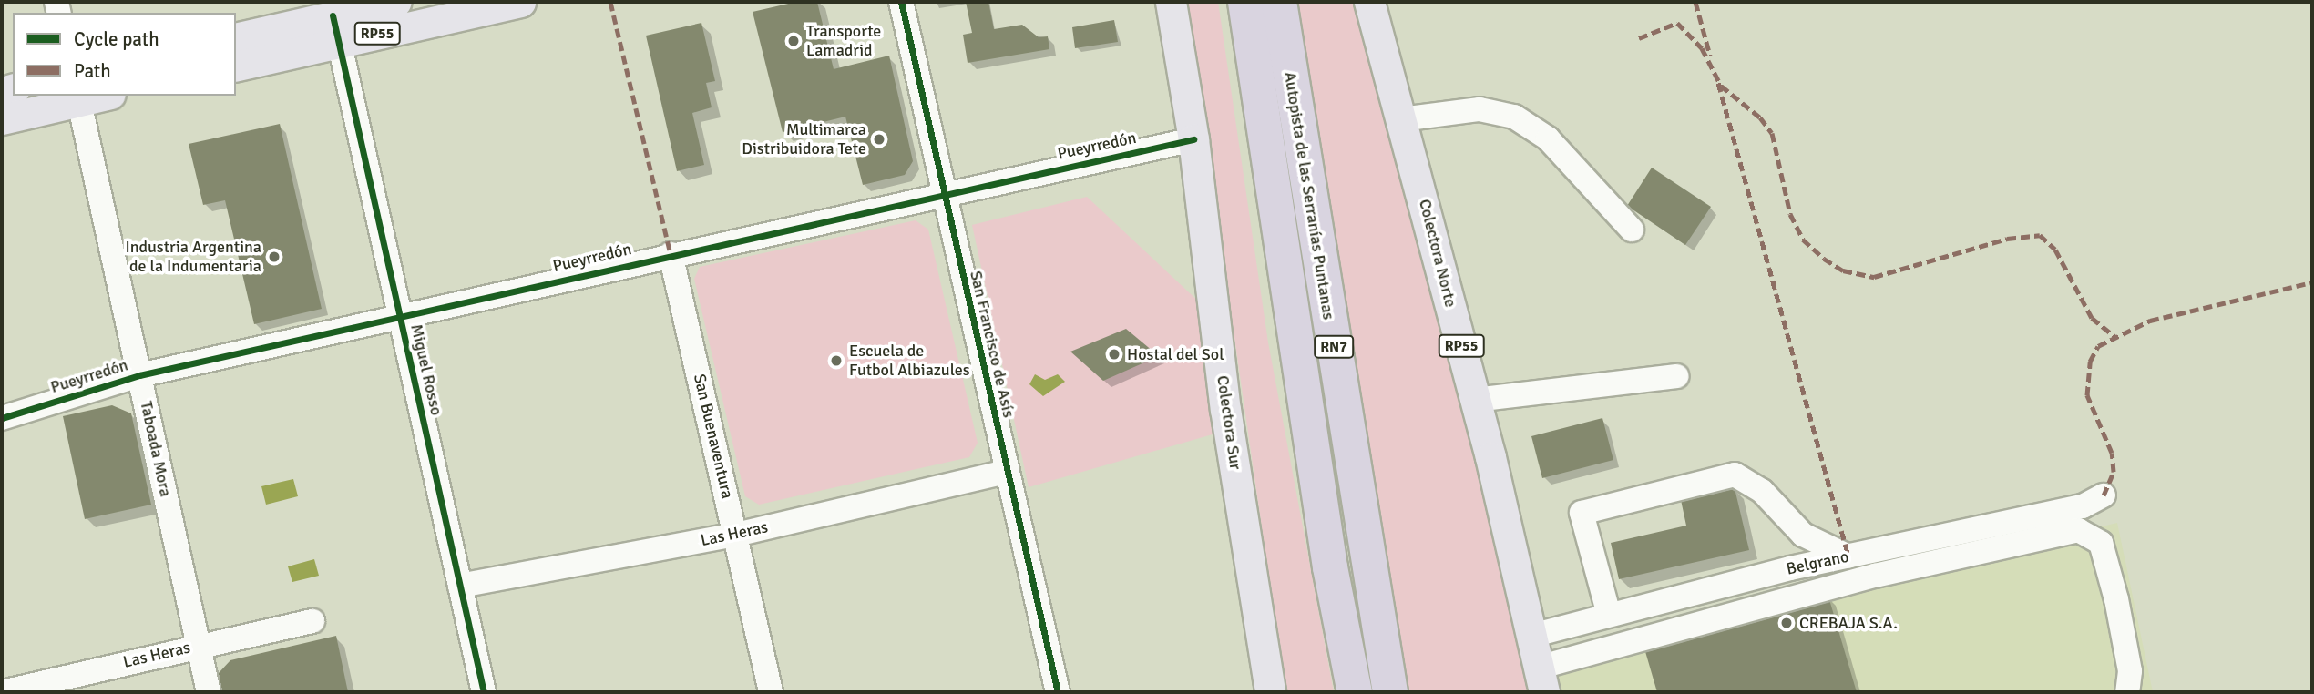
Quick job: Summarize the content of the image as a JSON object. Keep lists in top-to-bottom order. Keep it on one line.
{"streets":{"highway":["Autopista de las Serranías Puntanas","RN7"],"main road":["RP55","Colectora Norte","Colectora Sur"],"street":["Pueyrredón","San Francisco de Asís","Miguel Rosso","San Buenaventura","Taboada Mora","Las Heras","Belgrano"]},"crossings":[["RP55","Miguel Rosso"],["Pueyrredón","San Francisco de Asís"],["Pueyrredón","Miguel Rosso"],["Pueyrredón","Colectora Sur"],["Pueyrredón","San Buenaventura"],["Pueyrredón","Taboada Mora"],["Colectora Norte","Belgrano"],["San Francisco de Asís","Las Heras"],["Miguel Rosso","Las Heras"],["San Buenaventura","Las Heras"],["Taboada Mora","Las Heras"]],"places":["Transporte Lamadrid","Multimarca Distribuidora Tete","Industria Argentina de la Indumentaria","Hostal del Sol","Escuela de Futbol Albiazules","CREBAJA S.A."],"legend":["Cycle path","Path"]}
